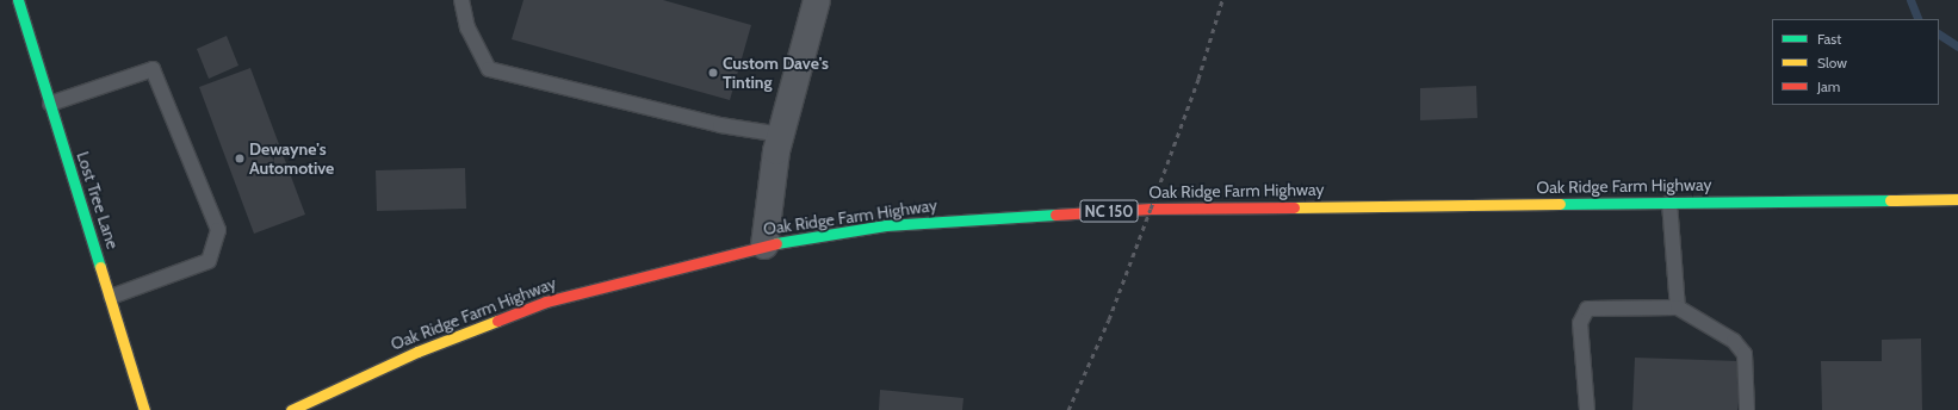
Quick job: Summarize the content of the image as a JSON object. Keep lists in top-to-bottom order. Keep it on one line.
{"streets":{"main road":["Oak Ridge Farm Highway","Lost Tree Lane","NC 150"]},"places":["Custom Dave's Tinting","Dewayne's Automotive"],"legend":["Fast","Slow","Jam"]}
